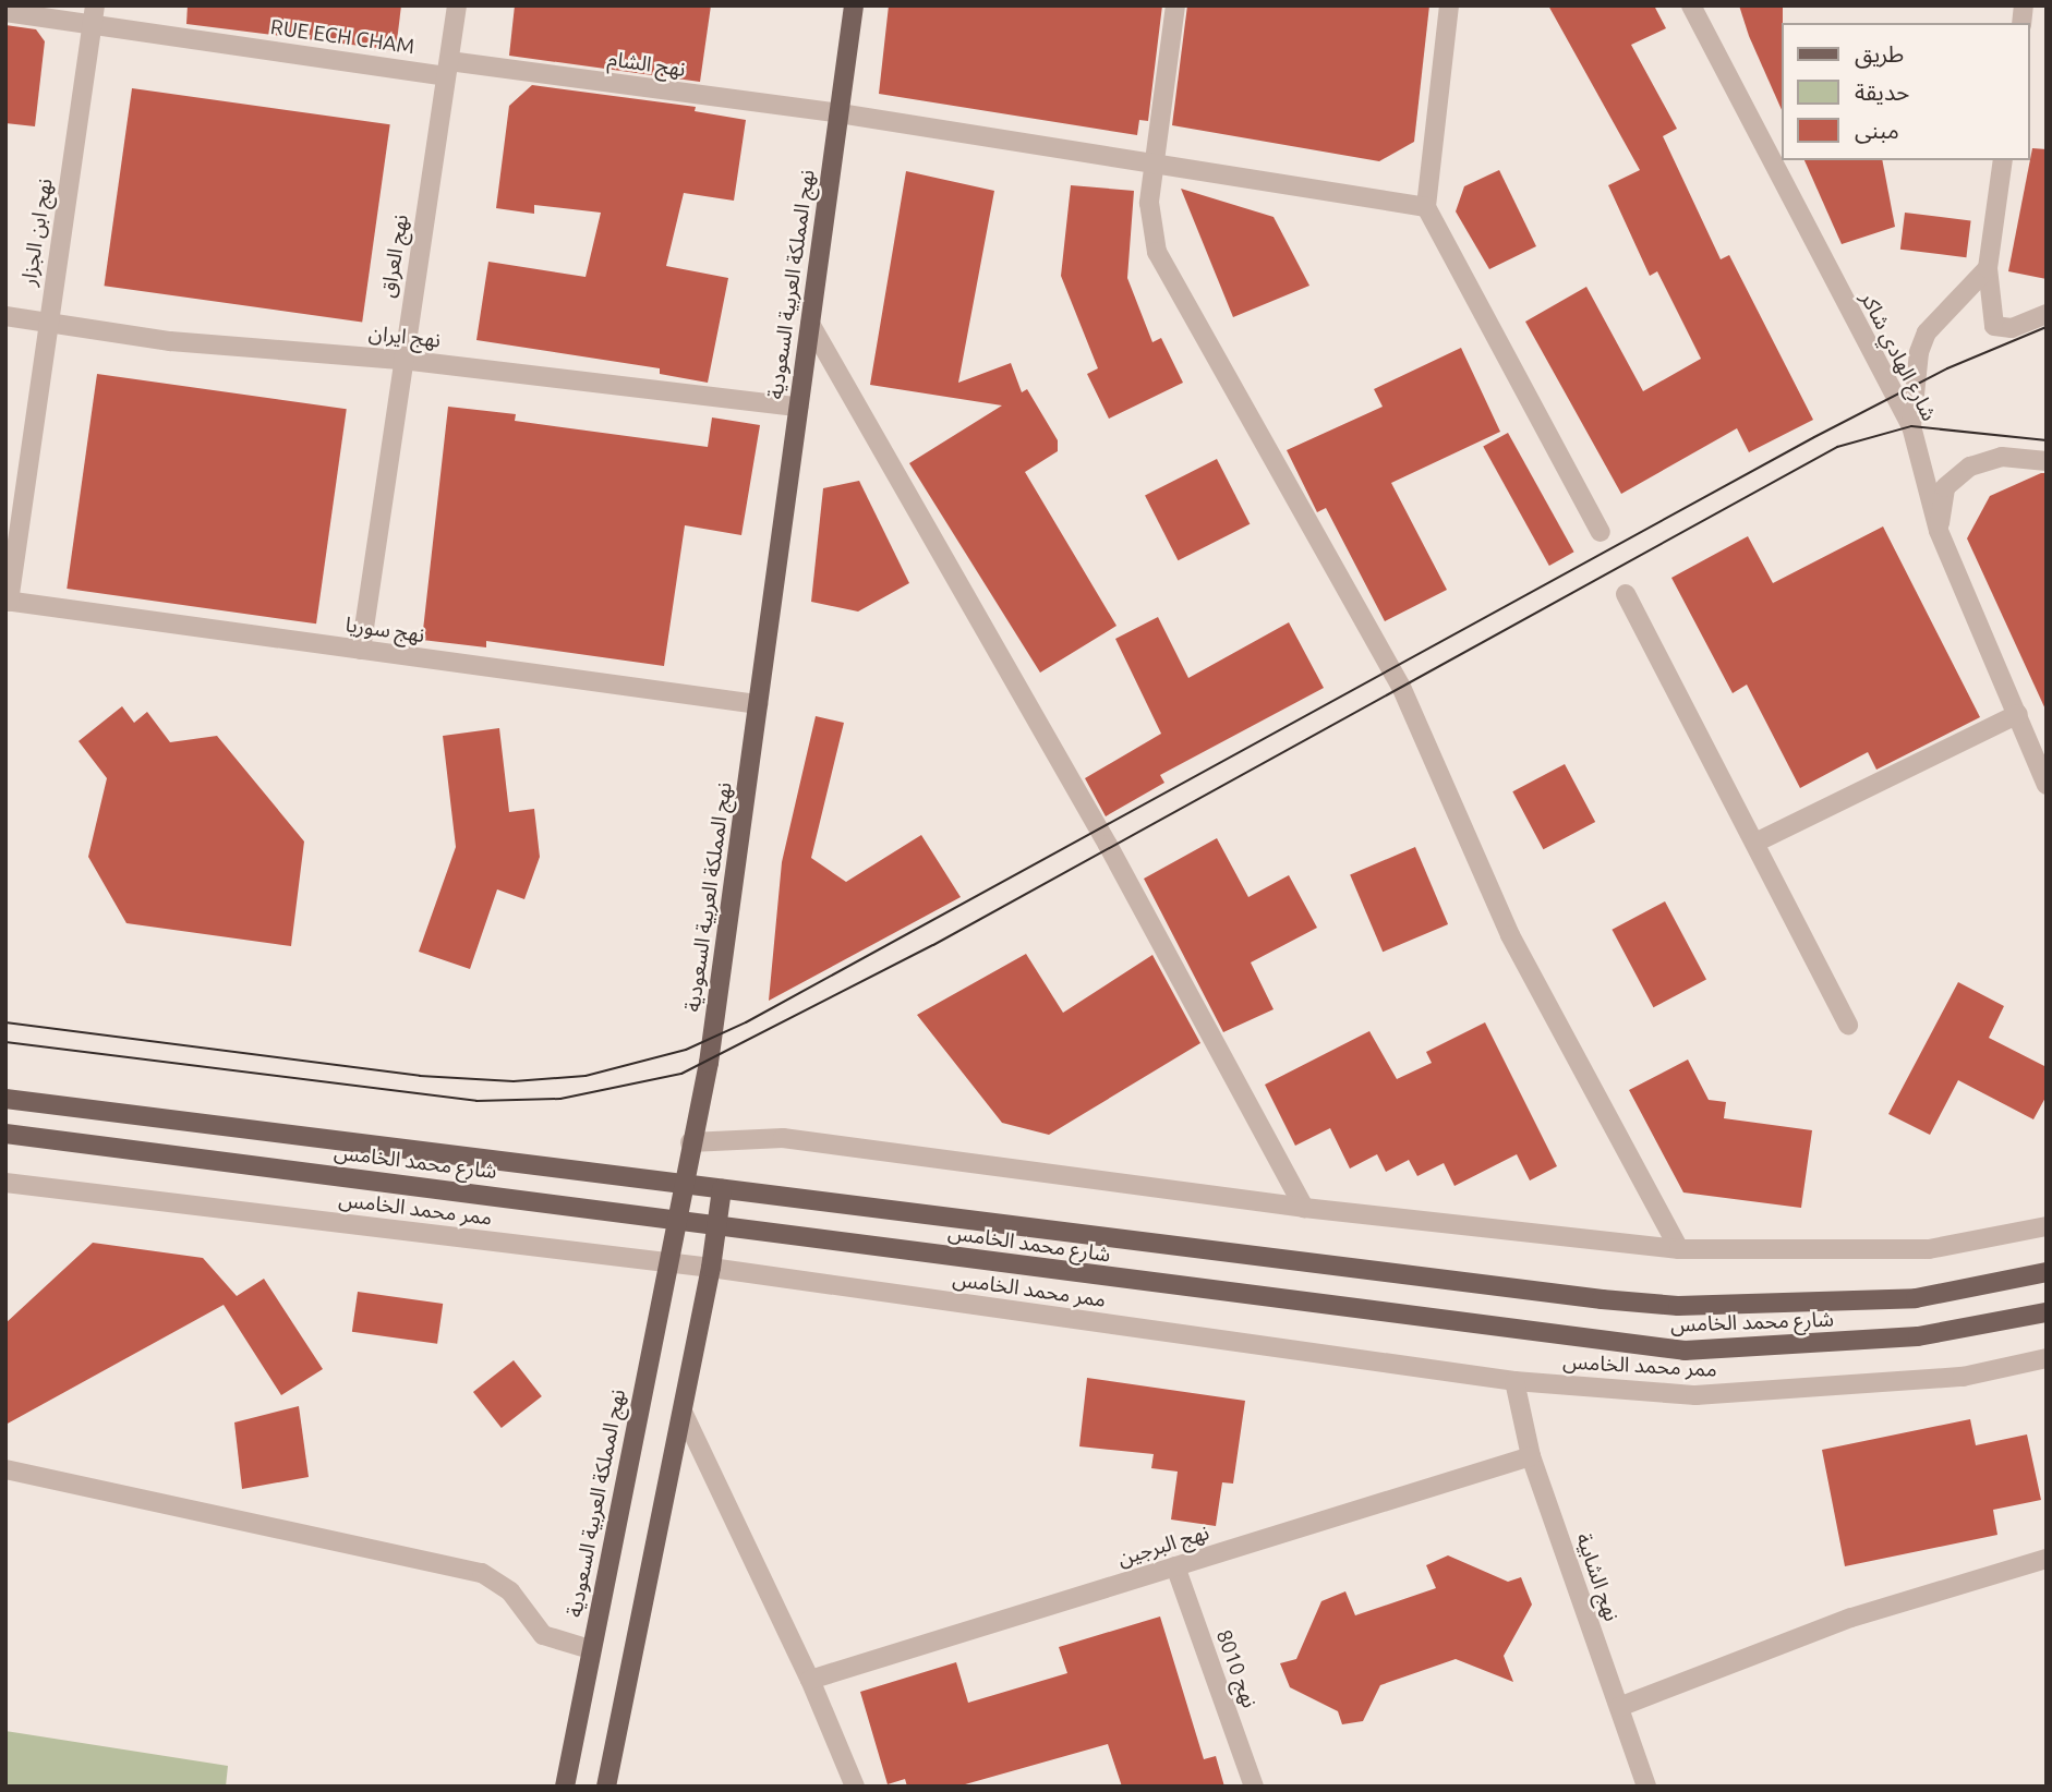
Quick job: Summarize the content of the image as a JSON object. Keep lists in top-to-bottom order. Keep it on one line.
{"streets":{"main road":["نهج المملكة العربية السعودية","شارع محمد الخامس"],"street":["RUE ECH CHAM","نهج الشام","نهج ابن الجزار","نهج العراق","نهج ايران","شارع الهادي شاكر","نهج سوريا","ممر محمد الخامس","نهج البرجين","نهج الشابية","نهج 8010"]},"crossings":[["RUE ECH CHAM","نهج الشام"],["RUE ECH CHAM","نهج ابن الجزار"],["RUE ECH CHAM","نهج العراق"],["نهج الشام","نهج العراق"],["نهج الشام","نهج المملكة العربية السعودية"],["نهج ابن الجزار","نهج ايران"],["نهج ابن الجزار","نهج سوريا"],["نهج العراق","نهج ايران"],["نهج العراق","نهج سوريا"],["نهج المملكة العربية السعودية","نهج ايران"],["نهج المملكة العربية السعودية","نهج سوريا"],["نهج المملكة العربية السعودية","شارع محمد الخامس"],["نهج المملكة العربية السعودية","ممر محمد الخامس"],["ممر محمد الخامس","نهج الشابية"],["نهج البرجين","نهج الشابية"],["نهج البرجين","نهج 8010"]],"legend":["طريق","حديقة","مبنى"]}
